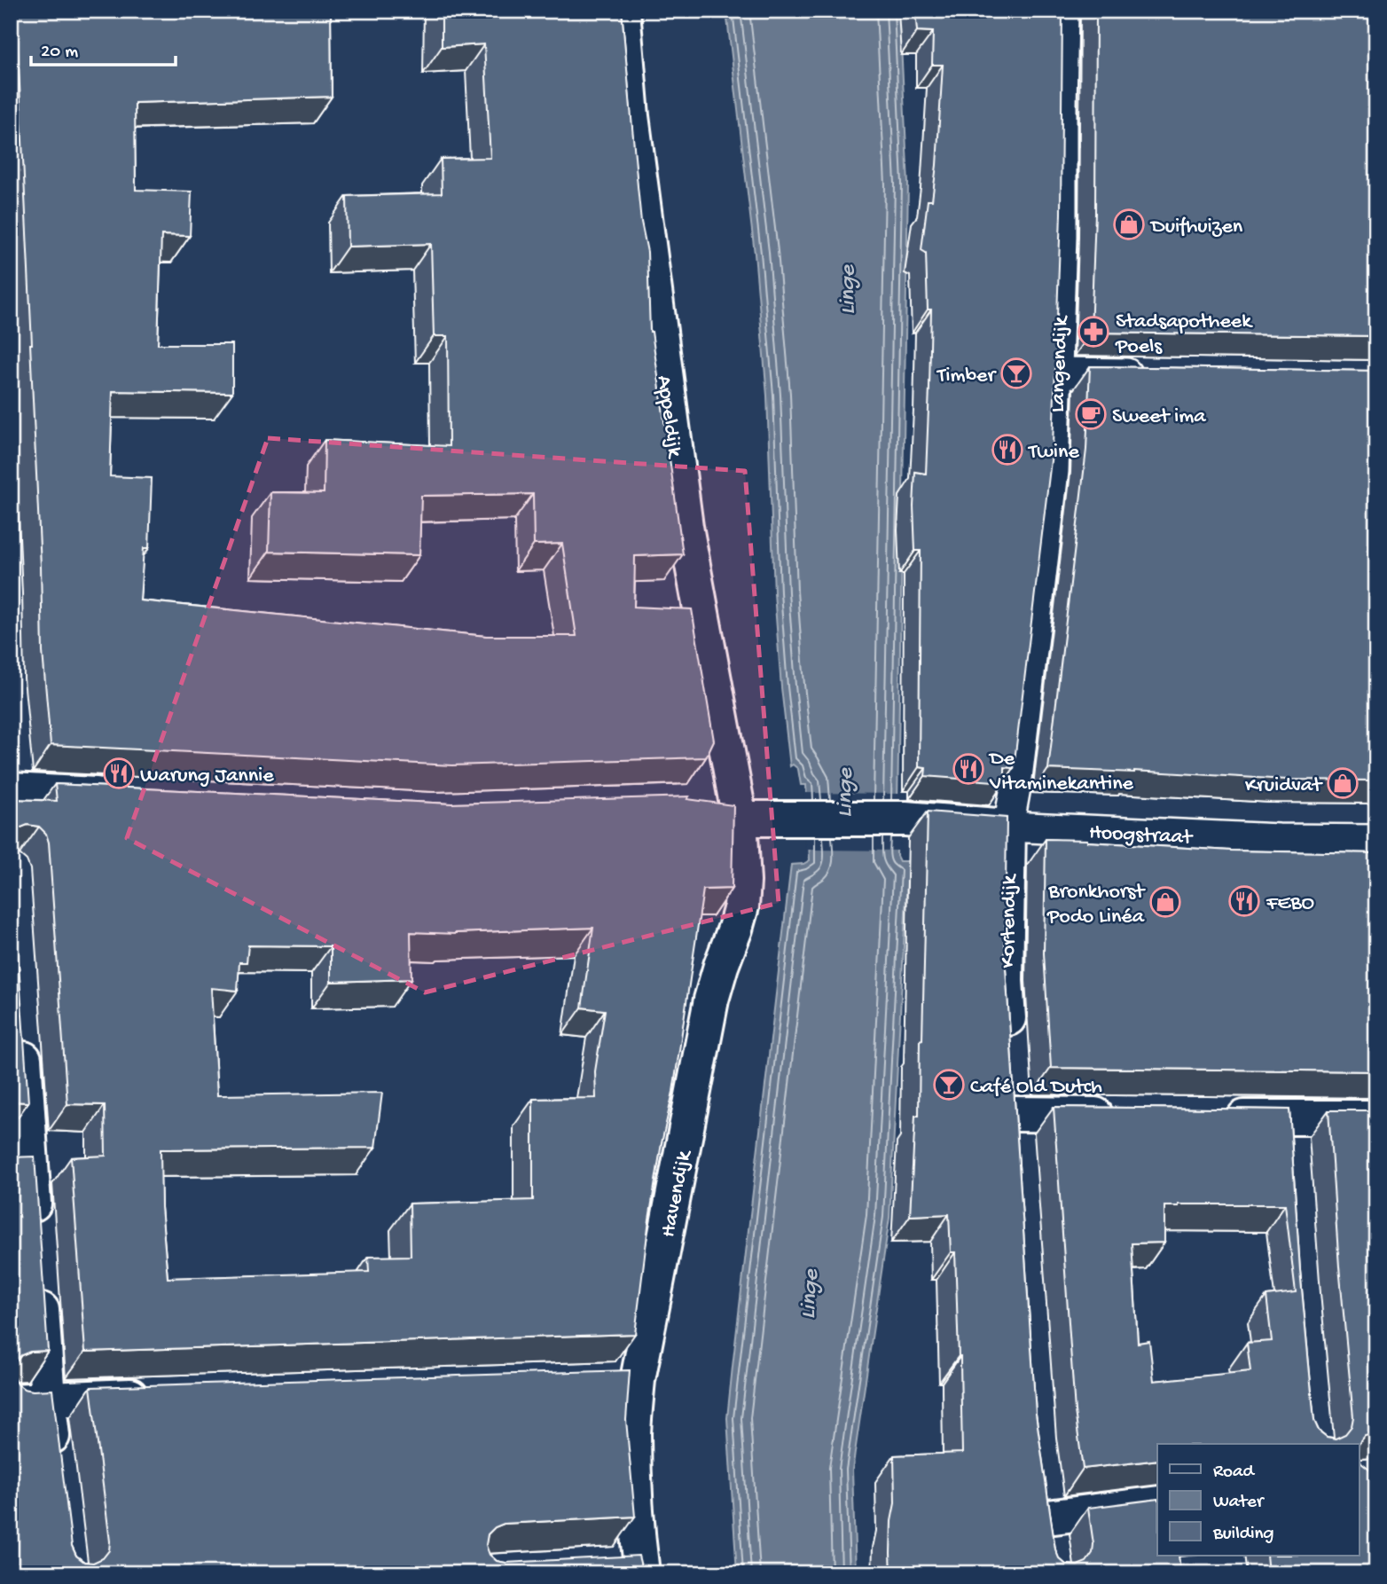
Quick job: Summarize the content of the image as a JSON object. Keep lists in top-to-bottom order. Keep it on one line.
{"streets":{"street":["Langendijk","Appeldijk","Hoogstraat","Kortendijk","Havendijk"]},"crossings":[["Langendijk","Hoogstraat"],["Langendijk","Kortendijk"],["Appeldijk","Hoogstraat"],["Appeldijk","Havendijk"],["Hoogstraat","Kortendijk"],["Hoogstraat","Havendijk"]],"water":["Linge"],"places":{"shop":["Duifhuizen","Kruidvat","Bronkhorst Podo Linéa"],"pharmacy":["Stadsapotheek Poels"],"bar":["Timber","Café Old Dutch"],"cafe":["Sweet ima"],"restaurant":["Twine","De Vitaminekantine","Warung Jannie","FEBO"]},"legend":["Road","Water","Building"],"scale_bar":"20 m"}
